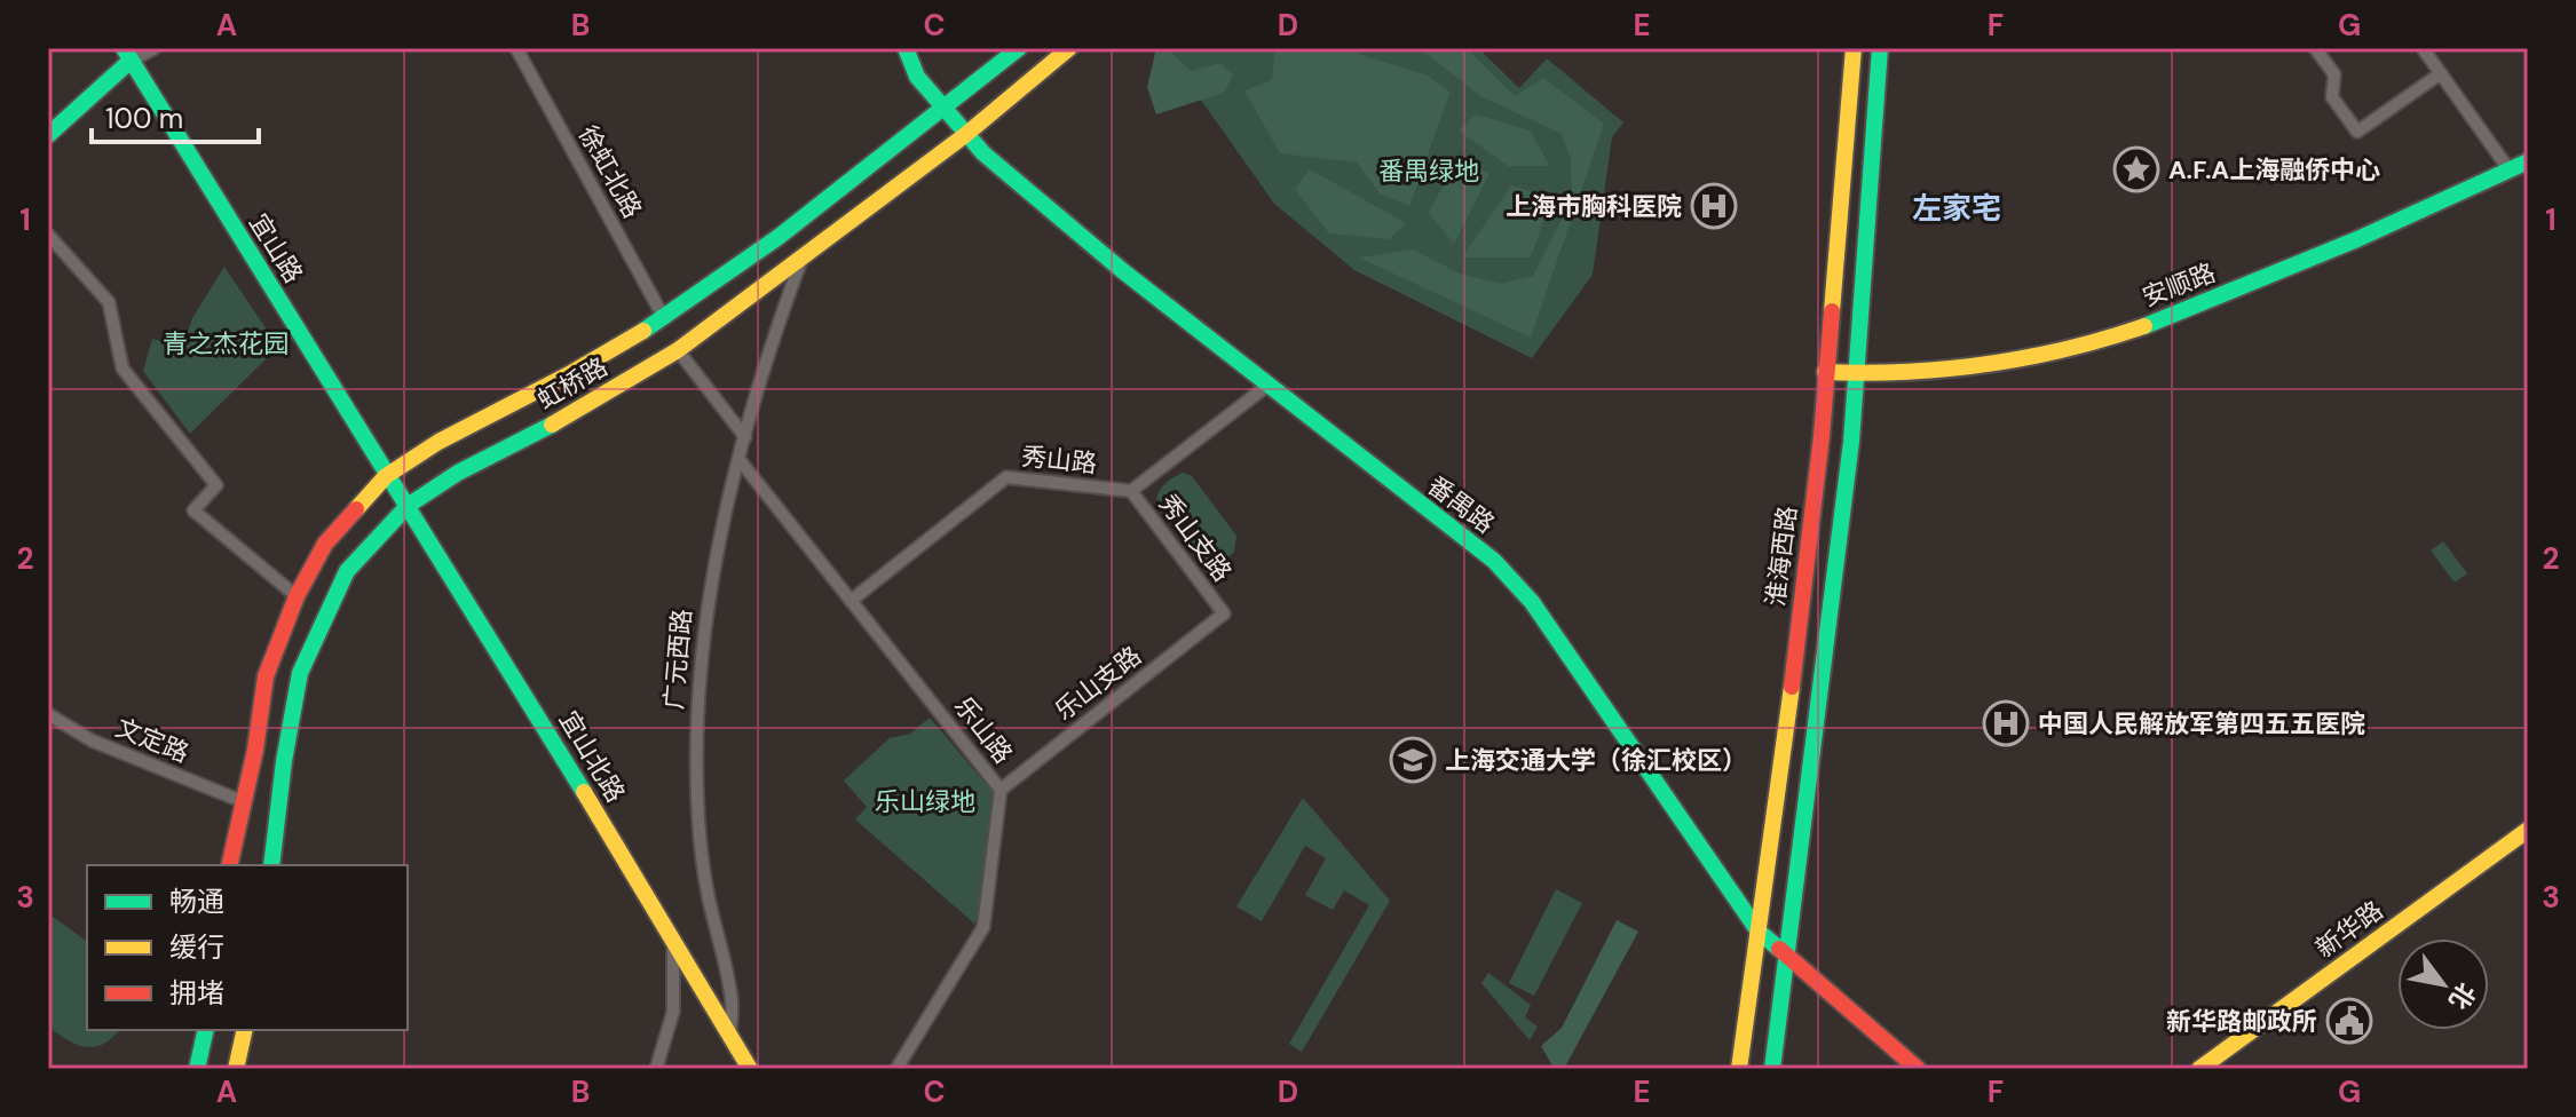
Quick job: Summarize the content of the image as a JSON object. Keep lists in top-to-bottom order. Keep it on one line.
{"streets":{"main road":["宜山路","安顺路","虹桥路","番禺路","淮海西路","广元西路","宜山北路","新华路"],"street":["徐虹北路","秀山路","秀山支路","乐山支路","乐山路","文定路"]},"crossings":[["徐虹北路","虹桥路"],["宜山路","虹桥路"],["宜山路","宜山北路"],["安顺路","淮海西路"],["虹桥路","番禺路"],["虹桥路","广元西路"],["虹桥路","文定路"],["虹桥路","宜山北路"],["秀山路","秀山支路"],["秀山路","乐山路"],["番禺路","淮海西路"],["秀山支路","乐山支路"],["广元西路","乐山路"],["广元西路","宜山北路"],["乐山支路","乐山路"]],"districts":["左家宅"],"parks":["番禺绿地","青之杰花园","乐山绿地"],"places":{"place":["A.F.A上海融侨中心"],"hospital":["上海市胸科医院","中国人民解放军第四五五医院"],"school or university":["上海交通大学（徐汇校区）"],"public building":["新华路邮政所"]},"legend":["畅通","缓行","拥堵"],"scale_bar":"100 m","north":"bottom right","grid":{"columns":["A","B","C","D","E","F","G"],"rows":["1","2","3"]}}
